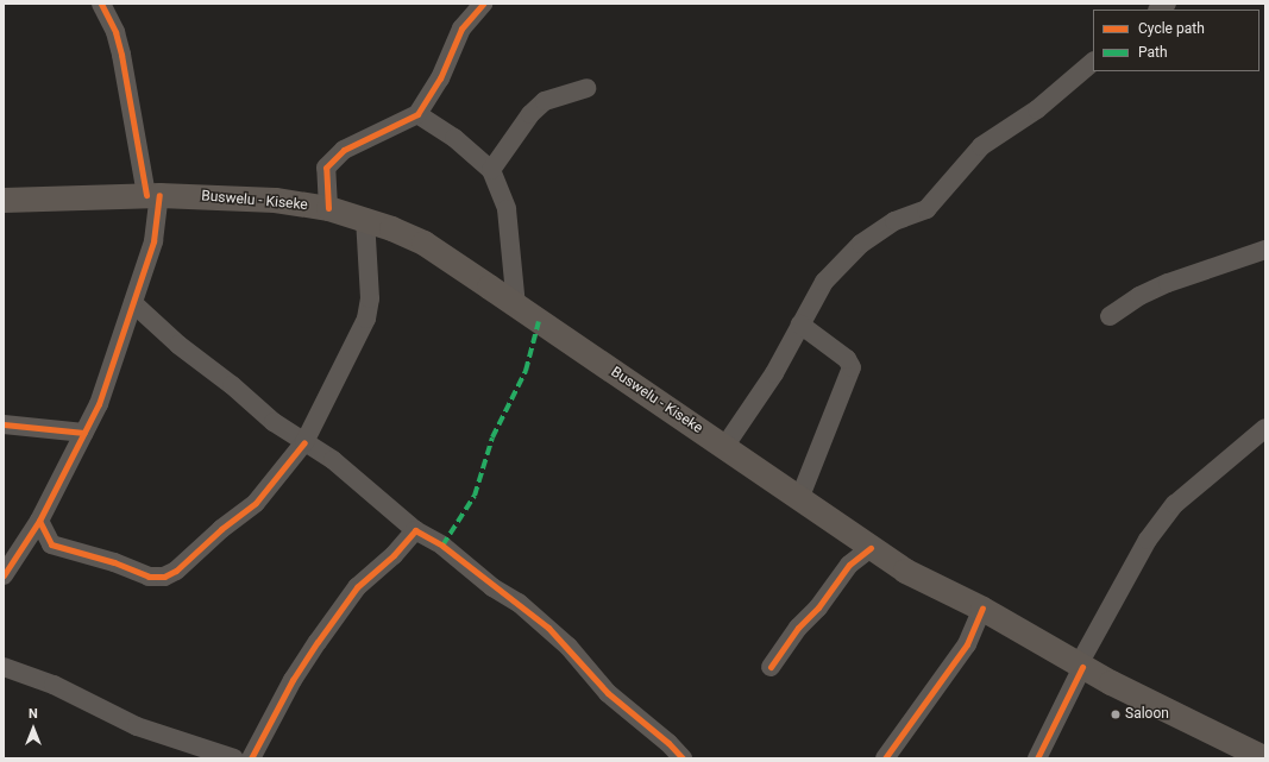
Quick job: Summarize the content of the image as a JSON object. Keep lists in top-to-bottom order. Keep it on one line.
{"streets":{"main road":["Buswelu - Kiseke"]},"places":["Saloon"],"legend":["Cycle path","Path"],"north":"top"}
